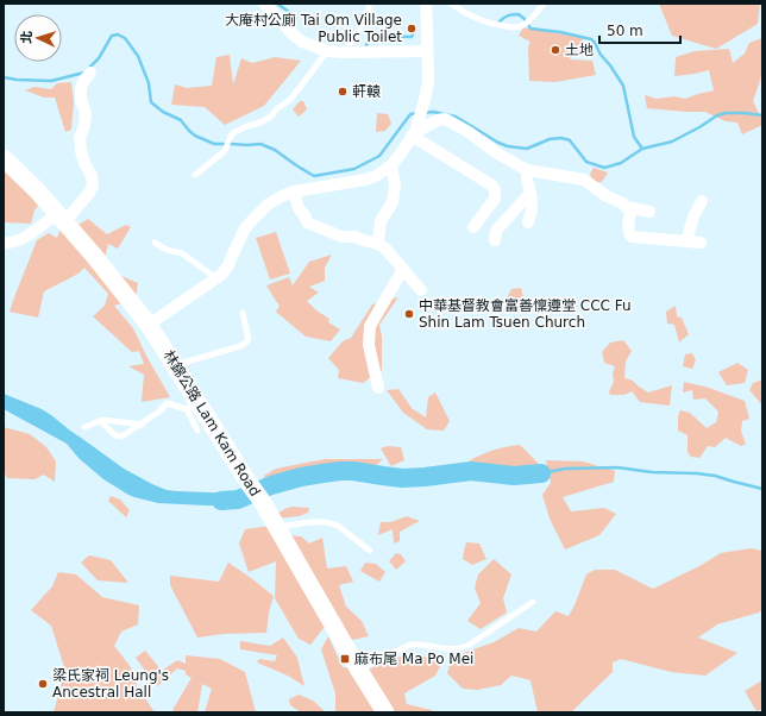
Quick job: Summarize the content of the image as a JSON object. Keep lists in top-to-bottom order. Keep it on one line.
{"streets":{"main road":["林錦公路 Lam Kam Road"]},"places":{"other":["大庵村公廁 Tai Om Village Public Toilet","土地","軒轅","中華基督教會富善懍遵堂 CCC Fu Shin Lam Tsuen Church","梁氏家祠 Leung's Ancestral Hall"],"transit":["麻布尾 Ma Po Mei"]},"scale_bar":"50 m","north":"left"}
